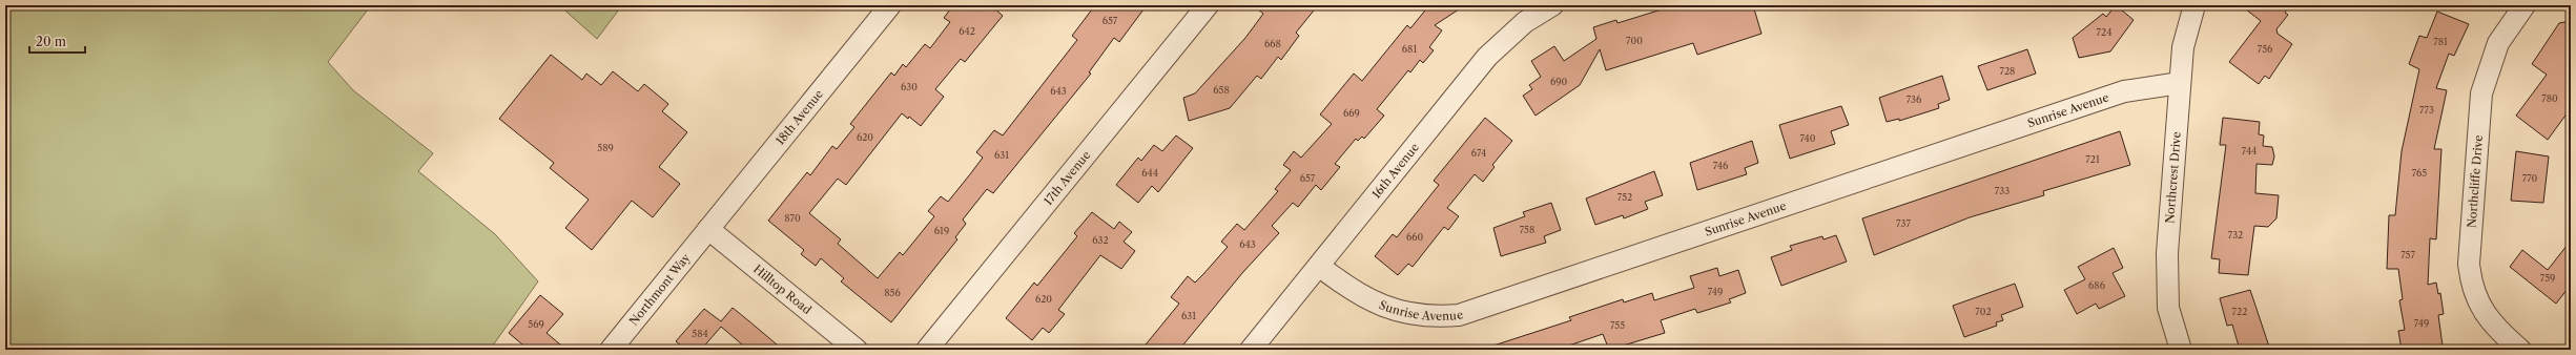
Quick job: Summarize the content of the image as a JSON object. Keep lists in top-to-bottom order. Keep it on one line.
{"streets":{"street":["Sunrise Avenue","18th Avenue","16th Avenue","17th Avenue","Northcrest Drive","Northcliffe Drive","Northmont Way","Hilltop Road"]},"crossings":[["Sunrise Avenue","16th Avenue"],["Sunrise Avenue","Northcrest Drive"],["18th Avenue","Northmont Way"],["18th Avenue","Hilltop Road"],["Northmont Way","Hilltop Road"]],"house_numbers":["657","642","724","700","781","668","681","756","728","690","630","658","643","780","736","773","669","620","740","589","744","674","631","721","746","644","765","657","770","733","752","870","737","758","619","732","660","632","643","757","759","686","749","856","620","702","722","631","749","569","755","584"],"scale_bar":"20 m"}
